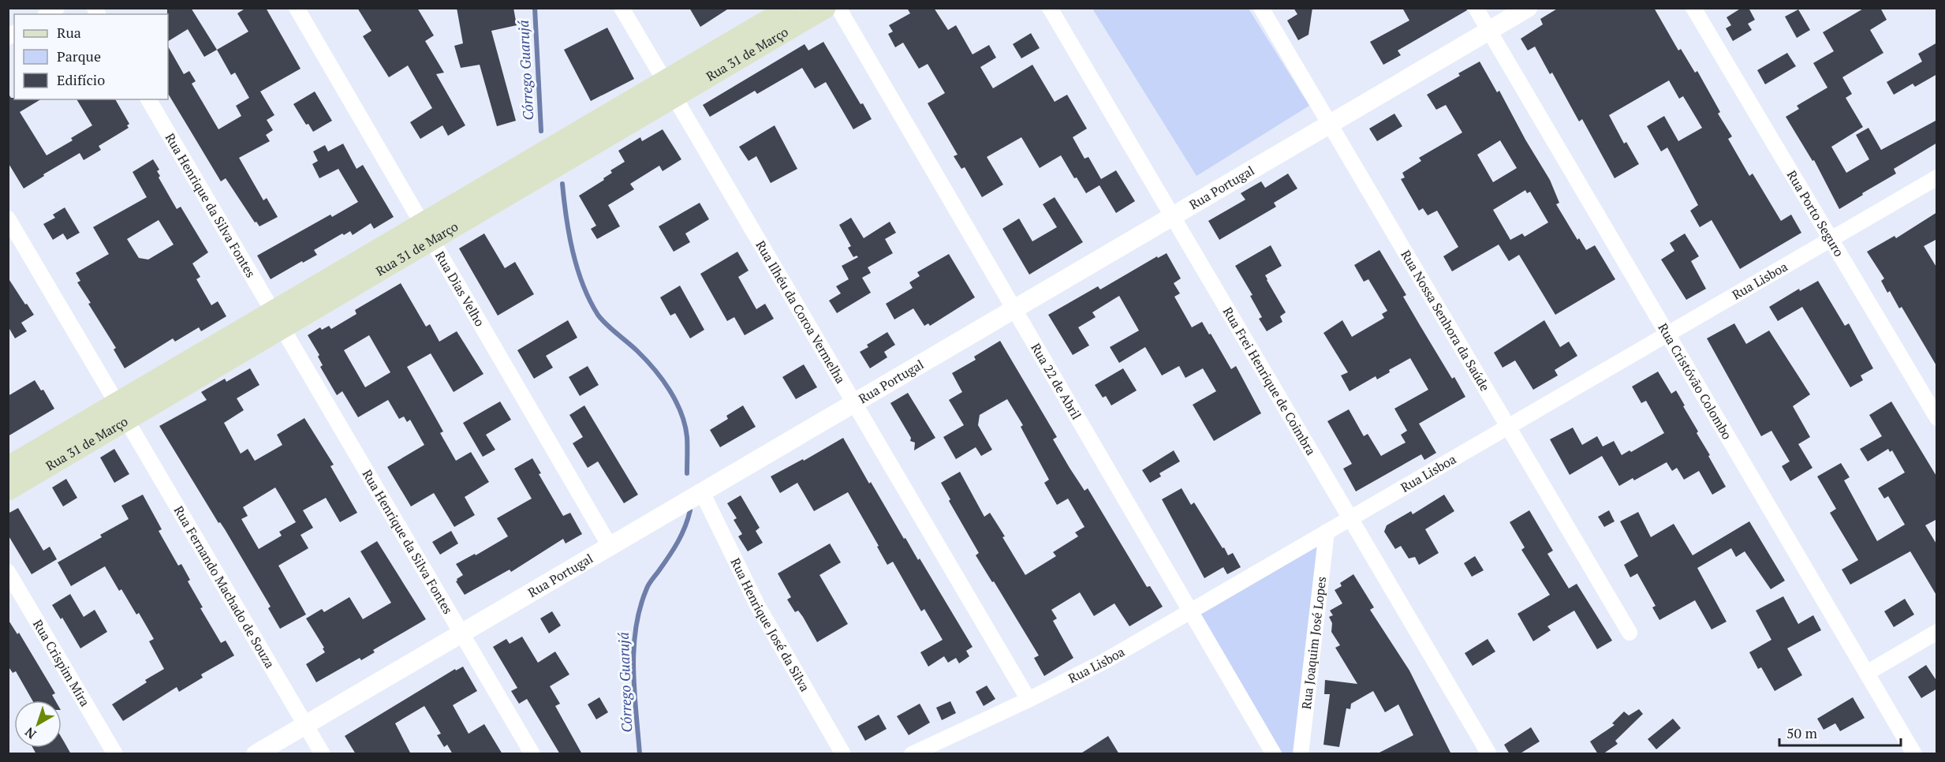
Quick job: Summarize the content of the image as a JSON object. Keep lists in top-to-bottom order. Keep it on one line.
{"streets":{"main road":["Rua 31 de Março"],"street":["Rua Portugal","Rua Henrique da Silva Fontes","Rua Porto Seguro","Rua Lisboa","Rua Dias Velho","Rua Ilhéu da Coroa Vermelha","Rua Nossa Senhora da Saúde","Rua 22 de Abril","Rua Frei Henrique de Coimbra","Rua Cristóvão Colombo","Rua Fernando Machado de Souza","Rua Henrique José da Silva","Rua Joaquim José Lopes","Rua Crispim Mira"]},"crossings":[["Rua 31 de Março","Rua Henrique da Silva Fontes"],["Rua 31 de Março","Rua Dias Velho"],["Rua 31 de Março","Rua Ilhéu da Coroa Vermelha"],["Rua 31 de Março","Rua Fernando Machado de Souza"],["Rua Portugal","Rua Henrique da Silva Fontes"],["Rua Portugal","Rua Dias Velho"],["Rua Portugal","Rua Ilhéu da Coroa Vermelha"],["Rua Portugal","Rua Nossa Senhora da Saúde"],["Rua Portugal","Rua 22 de Abril"],["Rua Portugal","Rua Frei Henrique de Coimbra"],["Rua Portugal","Rua Cristóvão Colombo"],["Rua Portugal","Rua Fernando Machado de Souza"],["Rua Portugal","Rua Henrique José da Silva"],["Rua Porto Seguro","Rua Lisboa"],["Rua Lisboa","Rua Ilhéu da Coroa Vermelha"],["Rua Lisboa","Rua Nossa Senhora da Saúde"],["Rua Lisboa","Rua 22 de Abril"],["Rua Lisboa","Rua Frei Henrique de Coimbra"],["Rua Lisboa","Rua Cristóvão Colombo"],["Rua Lisboa","Rua Joaquim José Lopes"]],"water":["Córrego Guarujá"],"legend":["Rua","Parque","Edifício"],"scale_bar":"50 m","north":"bottom left"}
